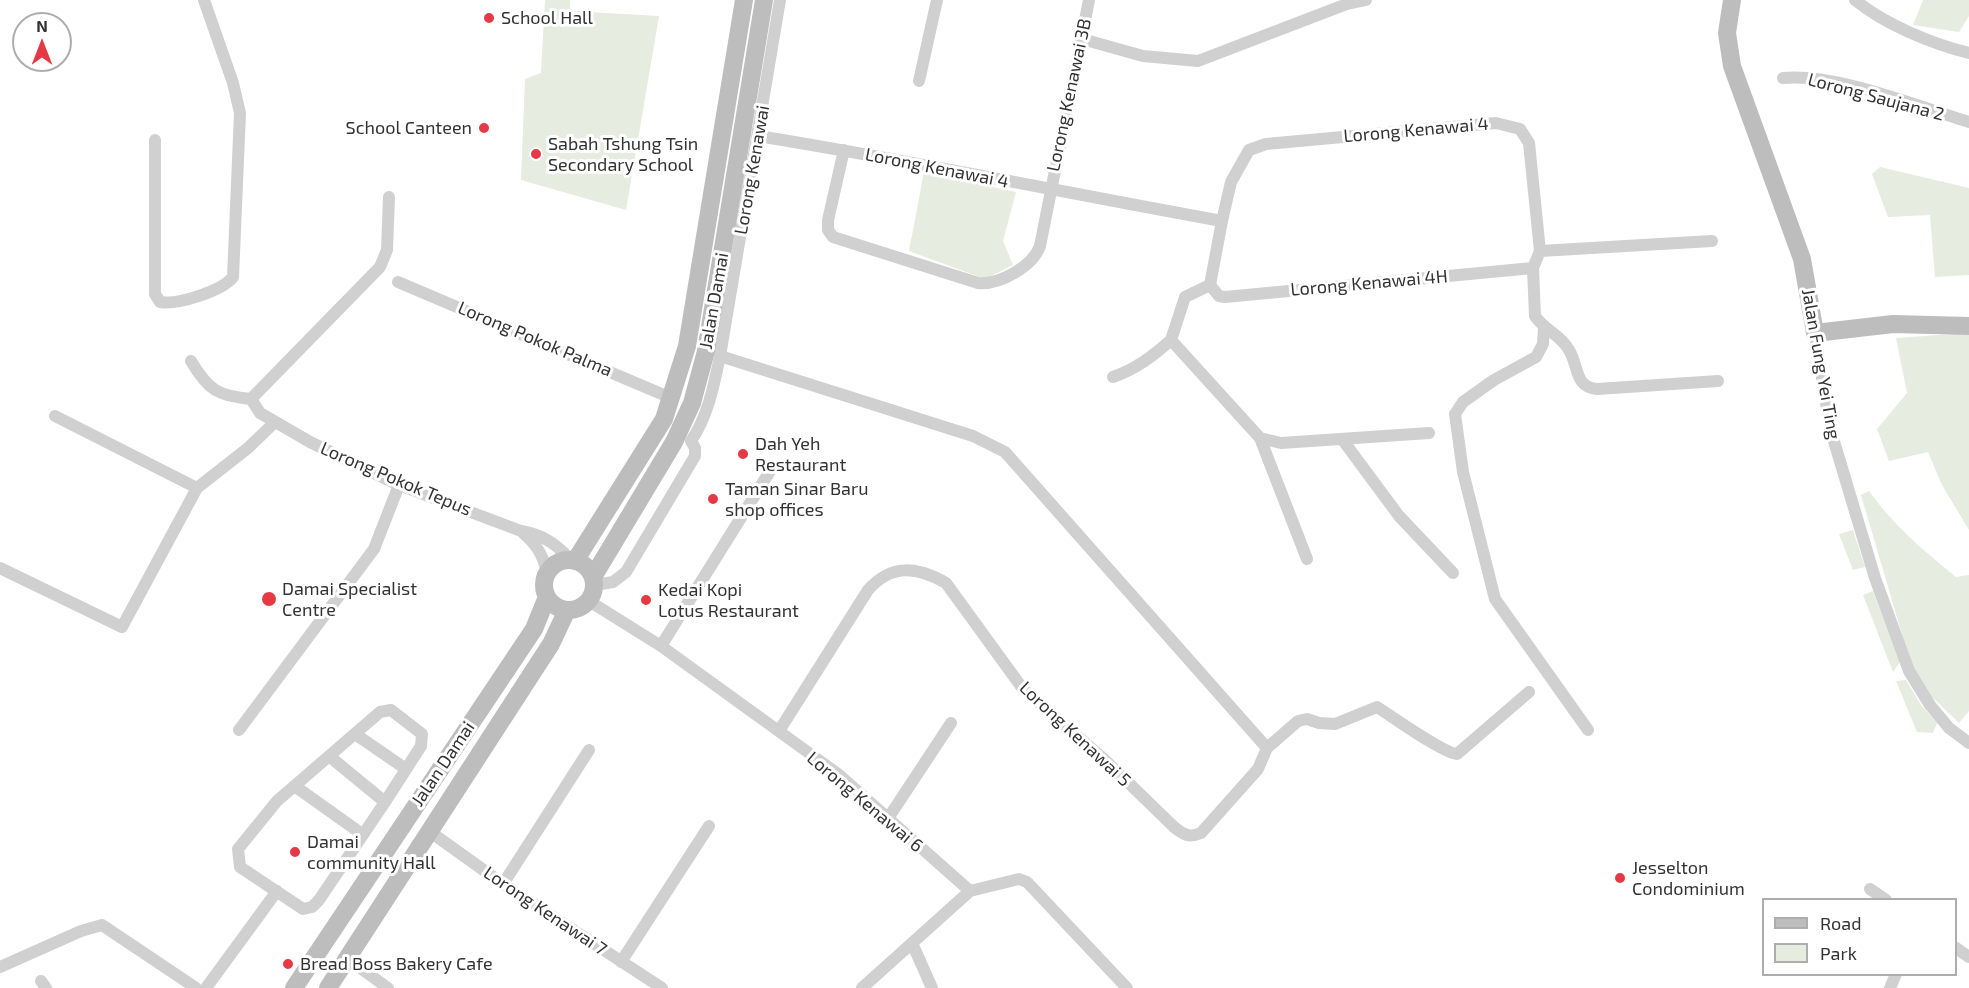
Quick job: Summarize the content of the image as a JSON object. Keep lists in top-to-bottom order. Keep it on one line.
{"streets":{"main road":["Jalan Damai","Jalan Fung Yei Ting"],"street":["Lorong Kenawai 3B","Lorong Saujana 2","Lorong Kenawai 4","Lorong Kenawai","Lorong Kenawai 4H","Lorong Pokok Palma","Lorong Pokok Tepus","Lorong Kenawai 5","Lorong Kenawai 6","Lorong Kenawai 7"]},"crossings":[["Lorong Kenawai 3B","Lorong Kenawai 4"],["Lorong Kenawai 4","Lorong Kenawai"],["Lorong Kenawai 4","Lorong Kenawai 4H"],["Lorong Kenawai","Jalan Damai"],["Lorong Kenawai","Lorong Pokok Tepus"],["Lorong Kenawai","Lorong Kenawai 6"],["Jalan Damai","Lorong Pokok Palma"],["Jalan Damai","Lorong Pokok Tepus"],["Jalan Damai","Lorong Kenawai 6"],["Jalan Damai","Lorong Kenawai 7"],["Lorong Pokok Tepus","Lorong Kenawai 6"],["Lorong Kenawai 5","Lorong Kenawai 6"]],"places":["School Hall","School Canteen","Sabah Tshung Tsin Secondary School","Dah Yeh Restaurant","Taman Sinar Baru shop offices","Damai Specialist Centre","Kedai Kopi Lotus Restaurant","Damai community Hall","Jesselton Condominium","Bread Boss Bakery Cafe"],"legend":["Road","Park"],"north":"top"}
